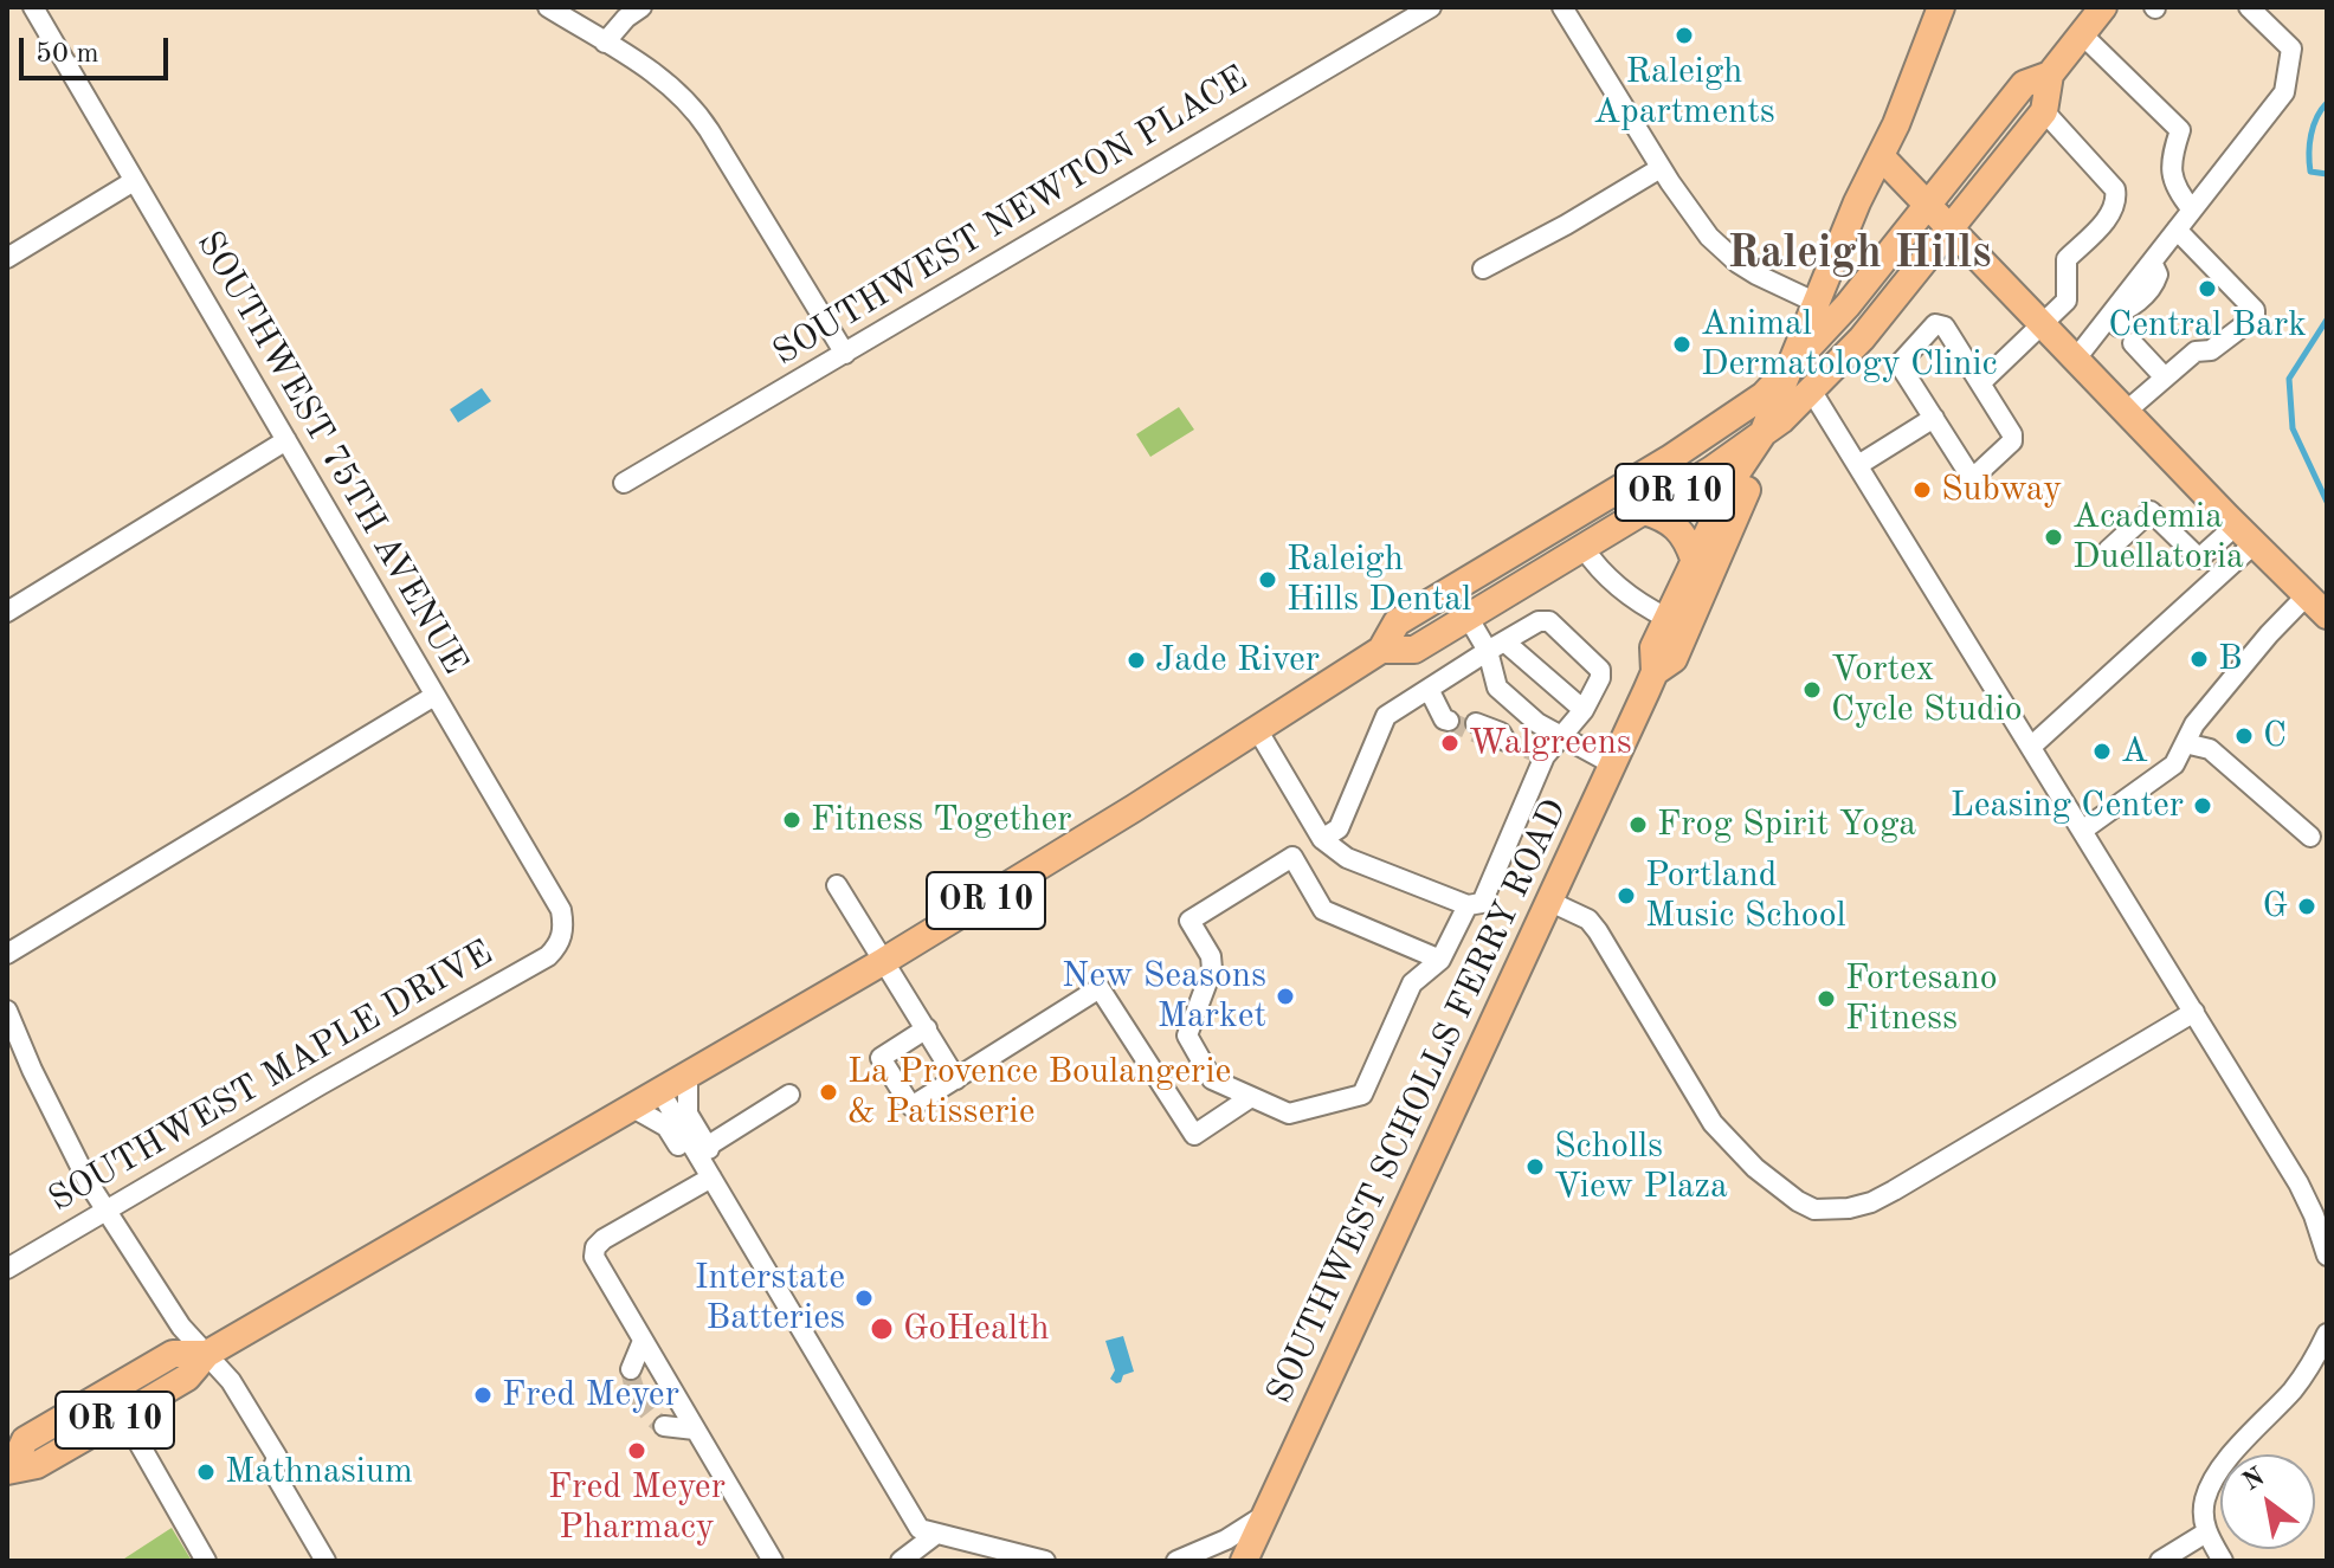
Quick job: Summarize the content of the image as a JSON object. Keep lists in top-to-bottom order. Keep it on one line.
{"streets":{"main road":["OR 10","SOUTHWEST SCHOLLS FERRY ROAD"],"street":["SOUTHWEST NEWTON PLACE","SOUTHWEST 75TH AVENUE","SOUTHWEST MAPLE DRIVE"]},"crossings":[["SOUTHWEST 75TH AVENUE","SOUTHWEST MAPLE DRIVE"],["OR 10","SOUTHWEST SCHOLLS FERRY ROAD"]],"districts":["Raleigh Hills"],"places":["Raleigh Apartments","Central Bark","Animal Dermatology Clinic","Subway","Academia Duellatoria","Raleigh Hills Dental","B","Jade River","Vortex Cycle Studio","C","Walgreens","A","Leasing Center","Fitness Together","Frog Spirit Yoga","Portland Music School","G","New Seasons Market","Fortesano Fitness","La Provence Boulangerie & Patisserie","Scholls View Plaza","Interstate Batteries","GoHealth","Fred Meyer","Fred Meyer Pharmacy","Mathnasium"],"scale_bar":"50 m","north":"top left"}
